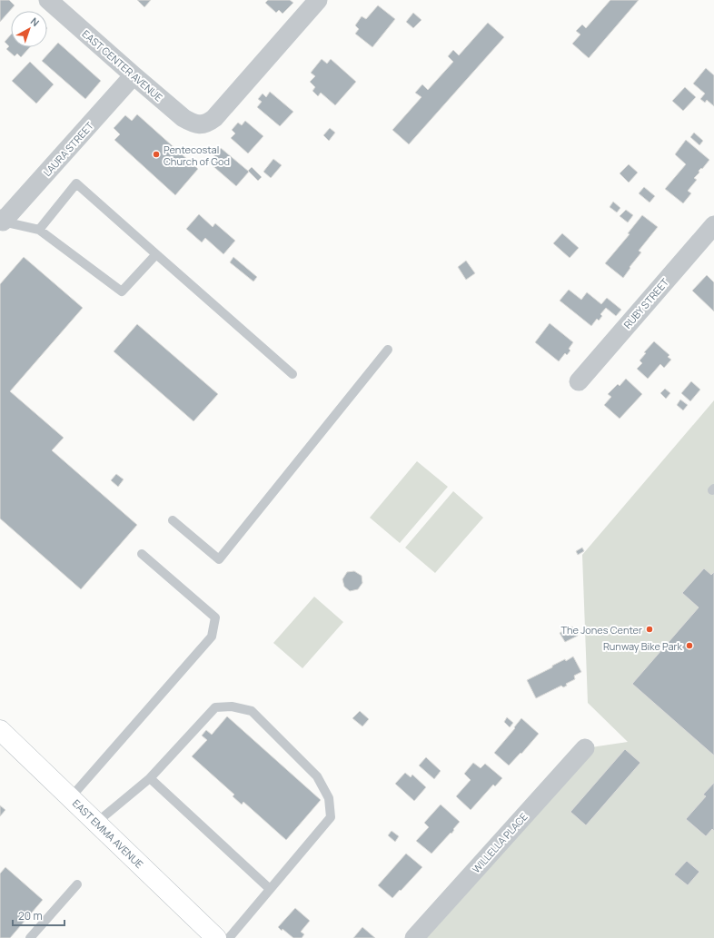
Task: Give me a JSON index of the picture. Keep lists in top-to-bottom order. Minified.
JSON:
{"streets":{"street":["EAST CENTER AVENUE","LAURA STREET","RUBY STREET","EAST EMMA AVENUE","WILLELLA PLACE"]},"crossings":[["EAST CENTER AVENUE","LAURA STREET"]],"places":["Pentecostal Church of God","The Jones Center","Runway Bike Park"],"scale_bar":"20 m","north":"top right"}
